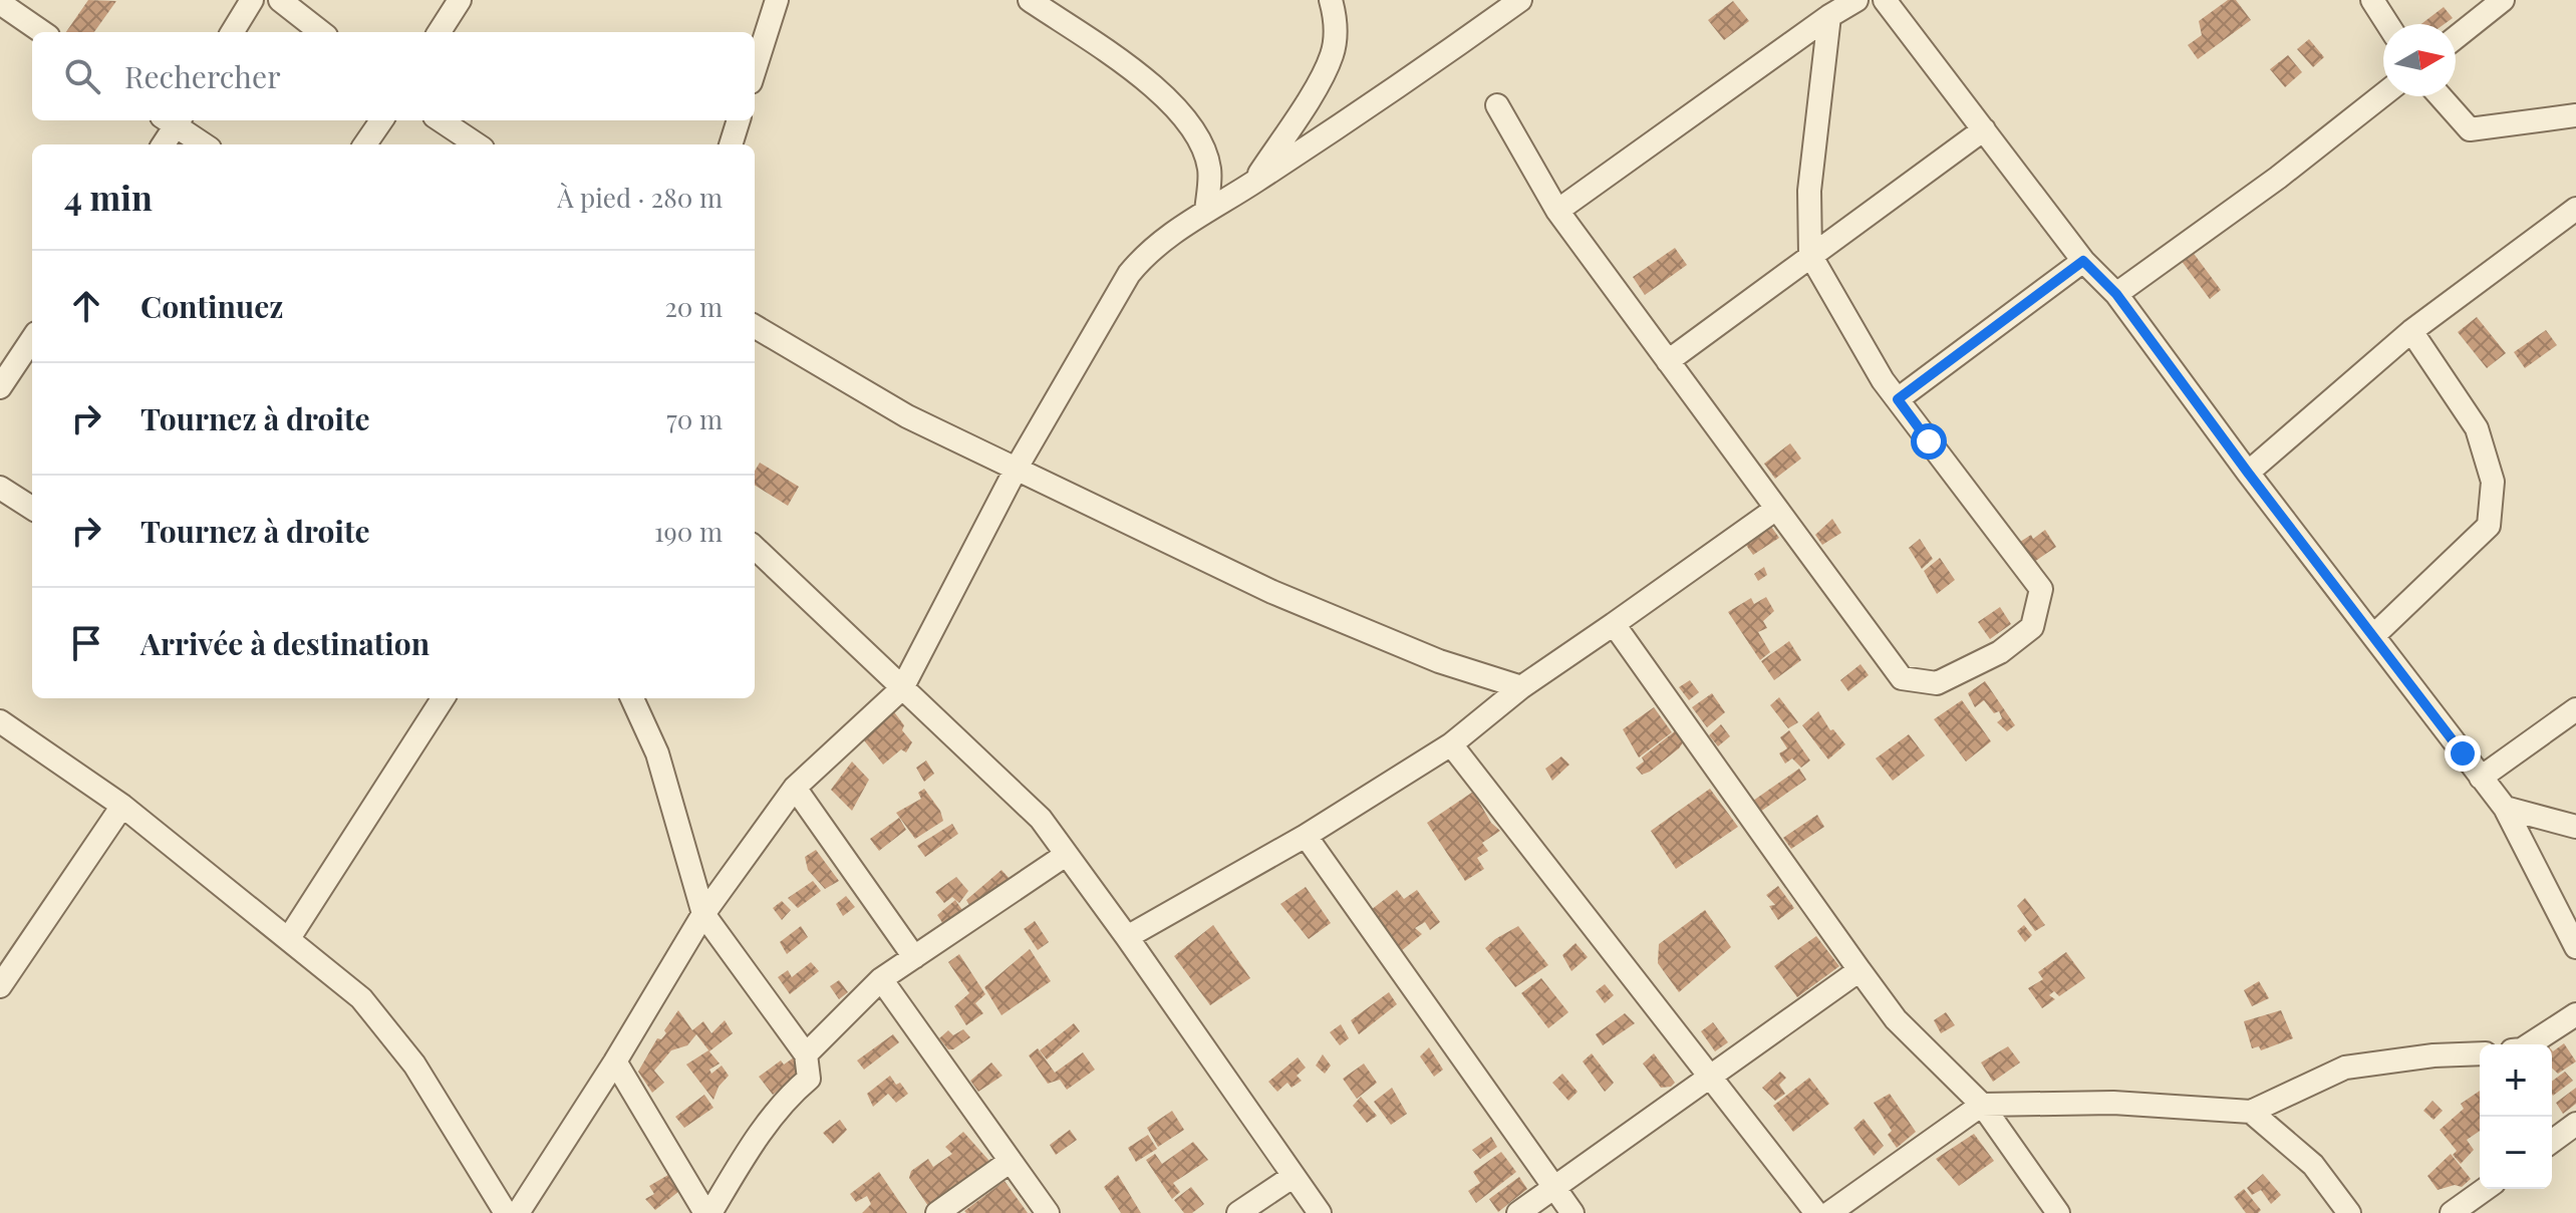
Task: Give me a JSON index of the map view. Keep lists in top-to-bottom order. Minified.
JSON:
{"north":"right","page":{"search":"Rechercher","heading":["4 min","À pied · 280 m"],"list":[["Continuez","20 m"],["Tournez à droite","70 m"],["Tournez à droite","190 m"],"Arrivée à destination"],"map_buttons":["+","−"]}}
